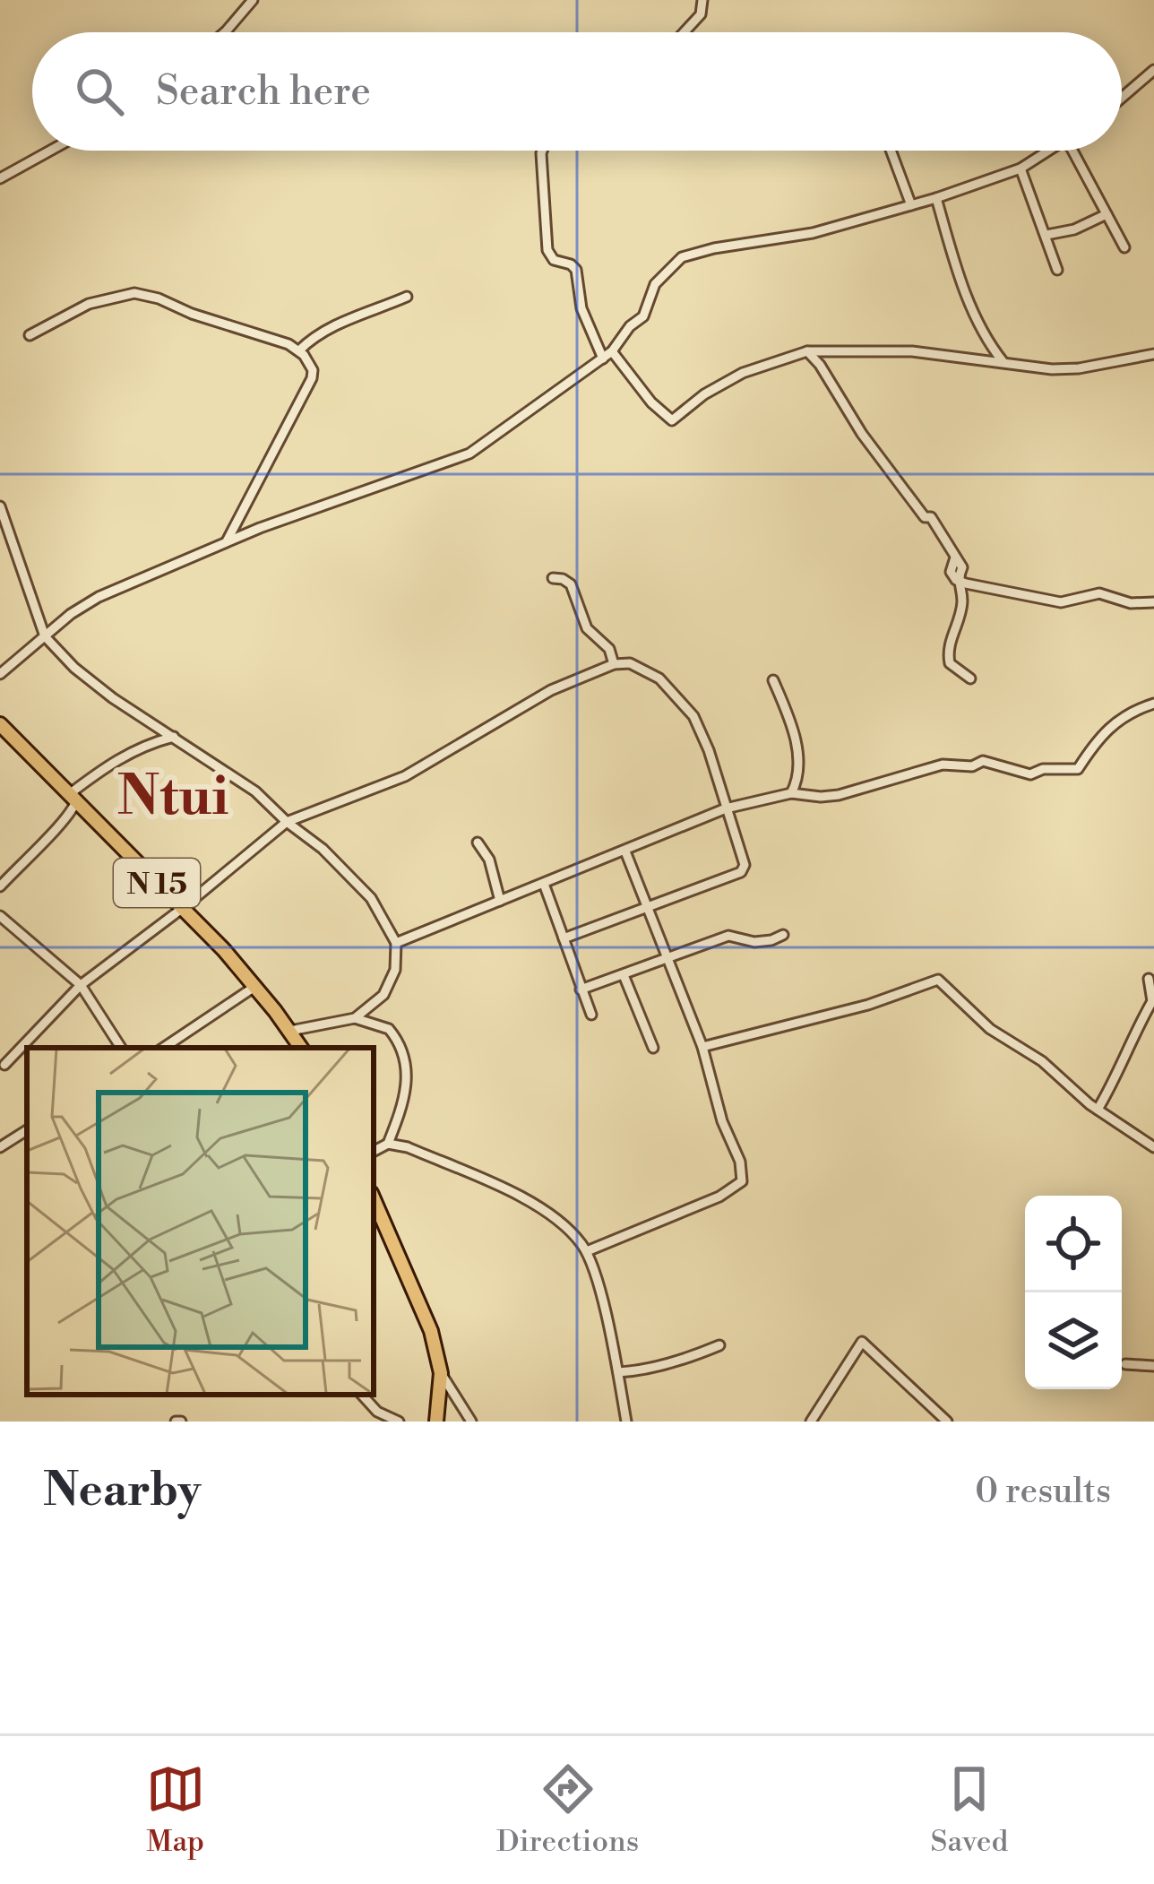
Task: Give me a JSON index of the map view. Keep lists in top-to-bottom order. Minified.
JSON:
{"streets":{"highway":["N 15"]},"districts":["Ntui"],"page":{"search":"Search here","heading":["Nearby","0 results"],"nav":["Map","Directions","Saved"]}}
